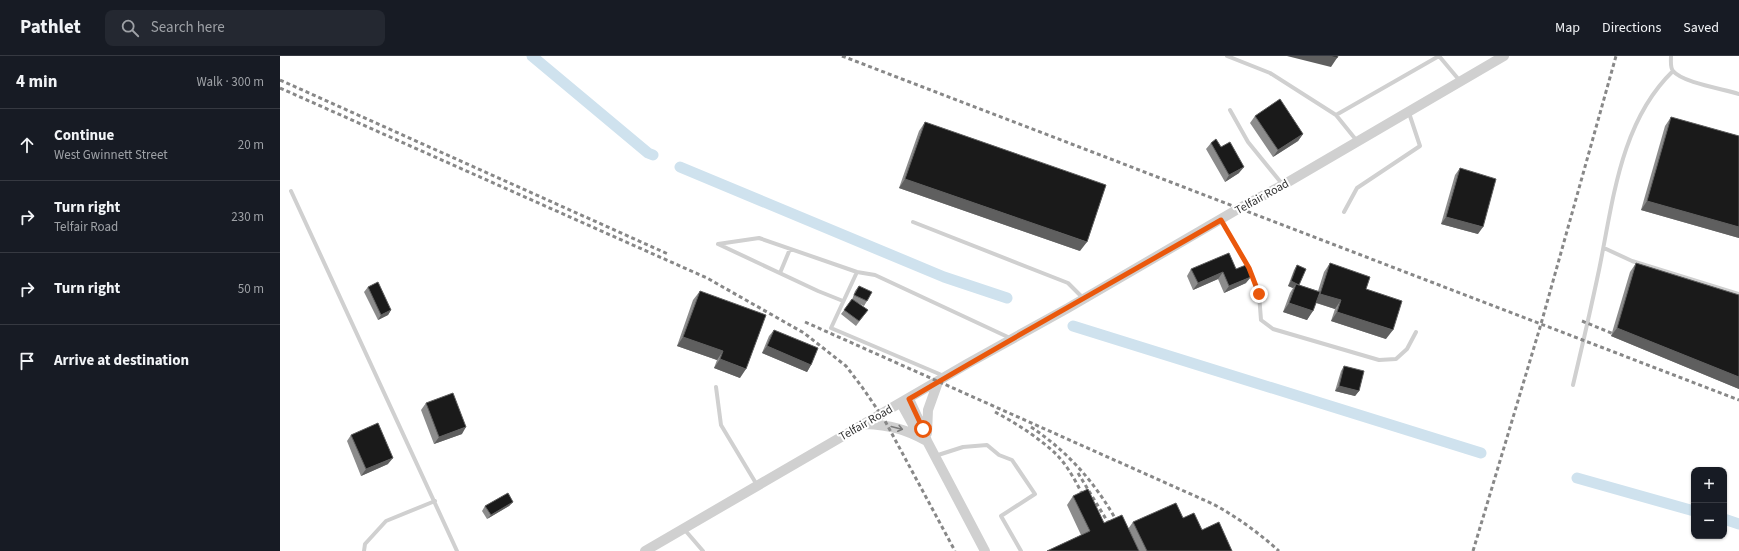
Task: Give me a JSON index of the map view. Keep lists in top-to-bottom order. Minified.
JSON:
{"streets":{"street":["Telfair Road"]},"page":{"header":"Pathlet","search":"Search here","nav":["Map","Directions","Saved"],"heading":["4 min","Walk · 300 m"],"list":[["Continue","West Gwinnett Street","20 m"],["Turn right","Telfair Road","230 m"],["Turn right","50 m"],"Arrive at destination"],"map_buttons":["+","−"]}}
